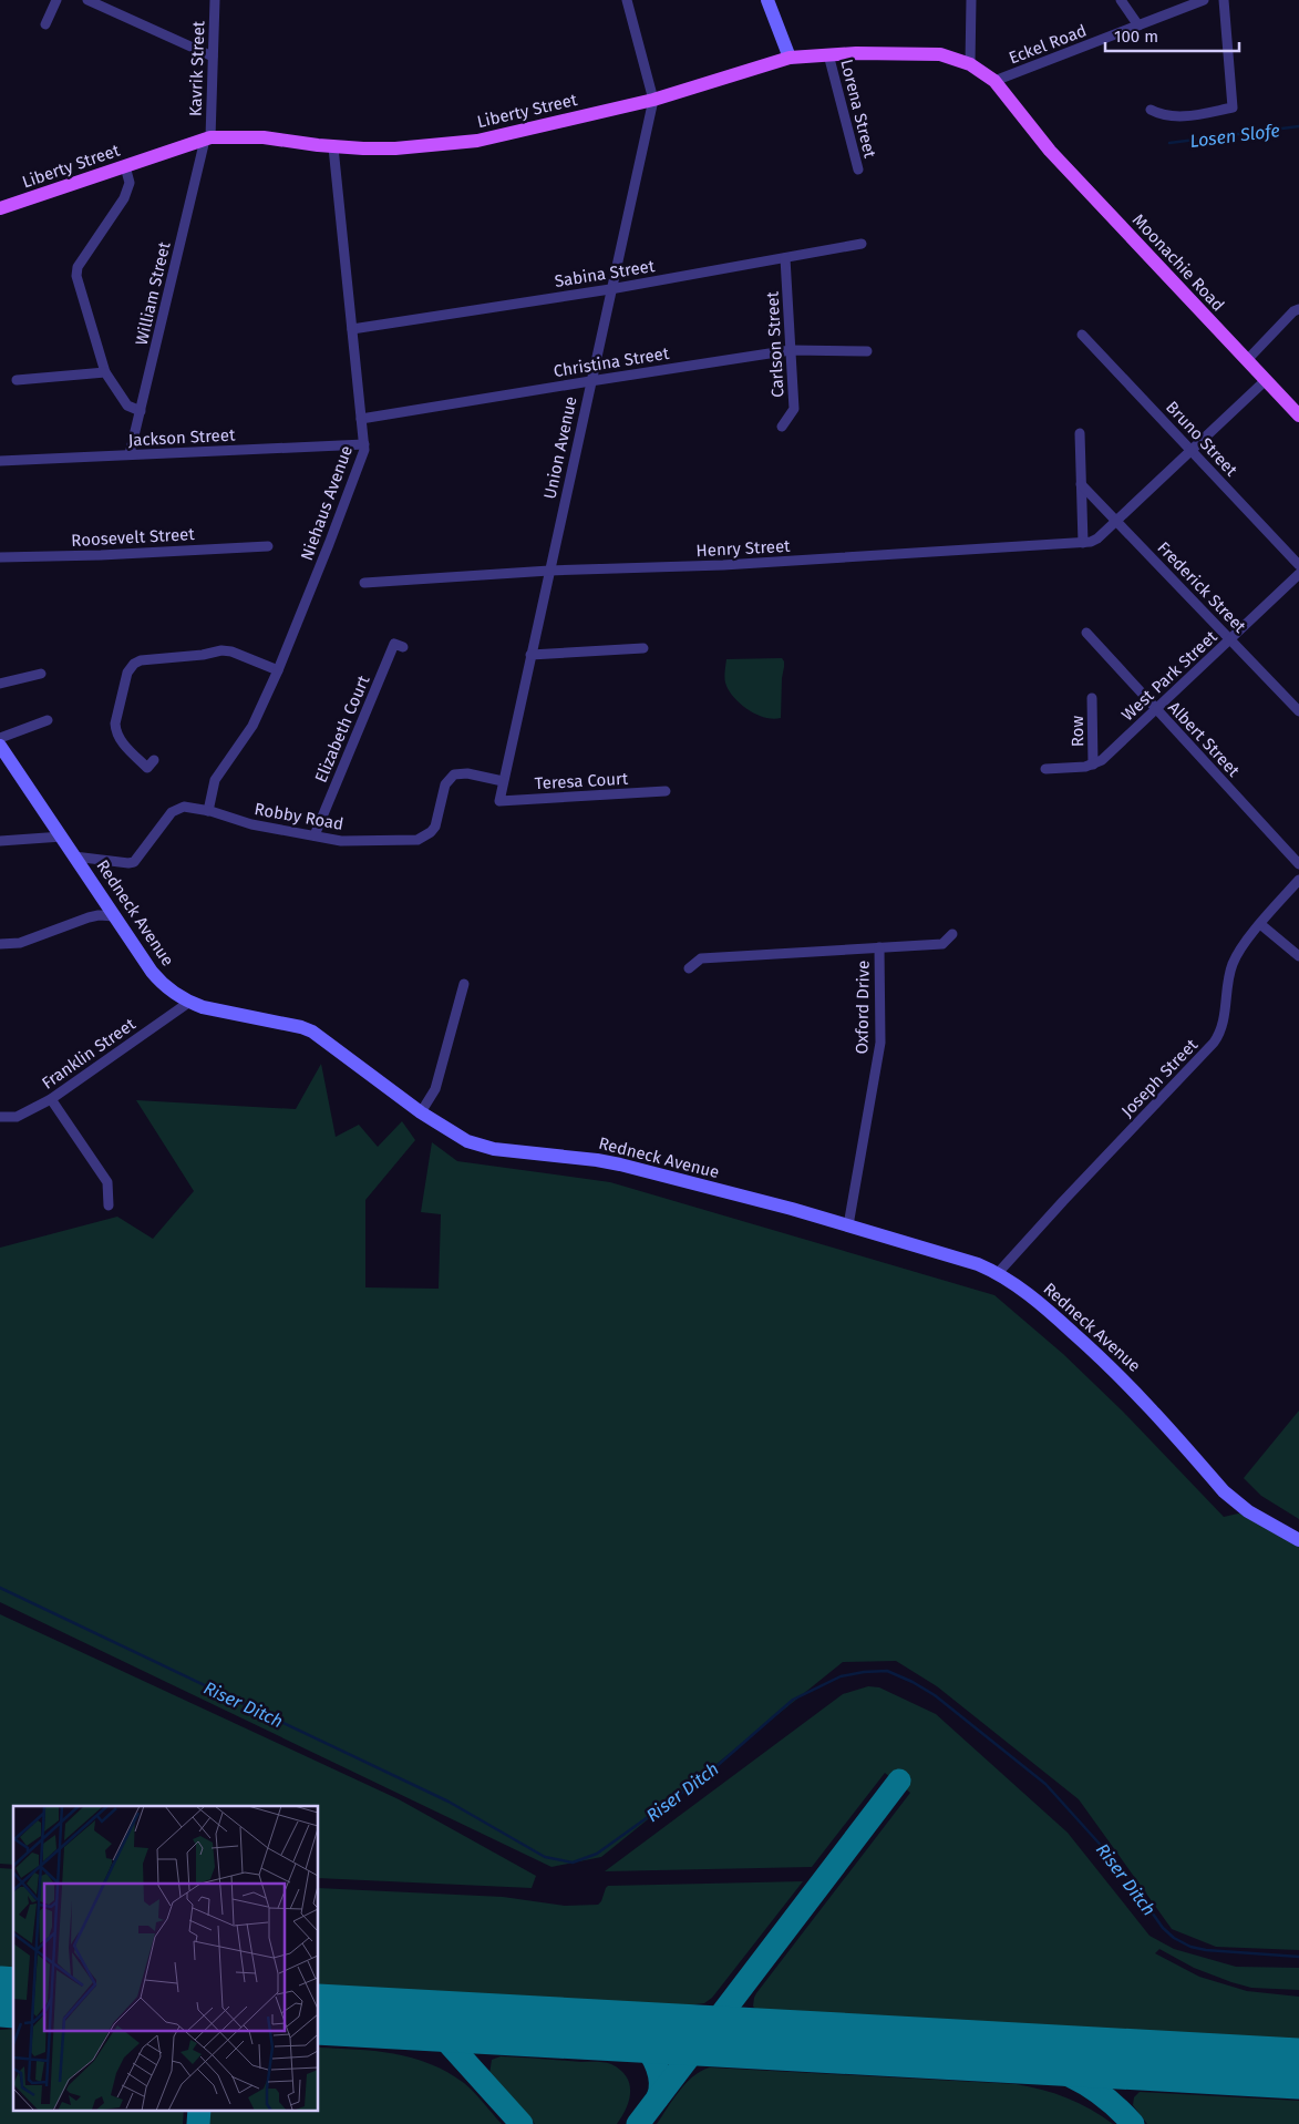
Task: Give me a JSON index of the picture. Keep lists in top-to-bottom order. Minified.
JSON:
{"streets":{"main road":["Liberty Street","Moonachie Road"],"street":["Eckel Road","Kavrik Street","Lorena Street","Sabina Street","William Street","Carlson Street","Christina Street","Jackson Street","Bruno Street","Union Avenue","Niehaus Avenue","Roosevelt Street","Henry Street","Frederick Street","West Park Street","Elizabeth Court","Row","Albert Street","Teresa Court","Robby Road","Redneck Avenue","Oxford Drive","Franklin Street","Joseph Street"]},"crossings":[["Eckel Road","Liberty Street"],["Kavrik Street","Liberty Street"],["Kavrik Street","William Street"],["Lorena Street","Liberty Street"],["Liberty Street","Moonachie Road"],["Liberty Street","William Street"],["Liberty Street","Union Avenue"],["Liberty Street","Niehaus Avenue"],["Moonachie Road","Henry Street"],["Sabina Street","Carlson Street"],["Sabina Street","Union Avenue"],["Sabina Street","Niehaus Avenue"],["William Street","Jackson Street"],["Carlson Street","Christina Street"],["Christina Street","Union Avenue"],["Christina Street","Niehaus Avenue"],["Jackson Street","Niehaus Avenue"],["Bruno Street","Henry Street"],["Union Avenue","Henry Street"],["Union Avenue","Teresa Court"],["Union Avenue","Robby Road"],["Niehaus Avenue","Robby Road"],["Henry Street","Frederick Street"],["Frederick Street","West Park Street"],["West Park Street","Row"],["West Park Street","Albert Street"],["Elizabeth Court","Robby Road"],["Robby Road","Redneck Avenue"],["Redneck Avenue","Oxford Drive"],["Redneck Avenue","Franklin Street"],["Redneck Avenue","Joseph Street"]],"water":["Losen Slofe","Riser Ditch"],"scale_bar":"100 m"}
